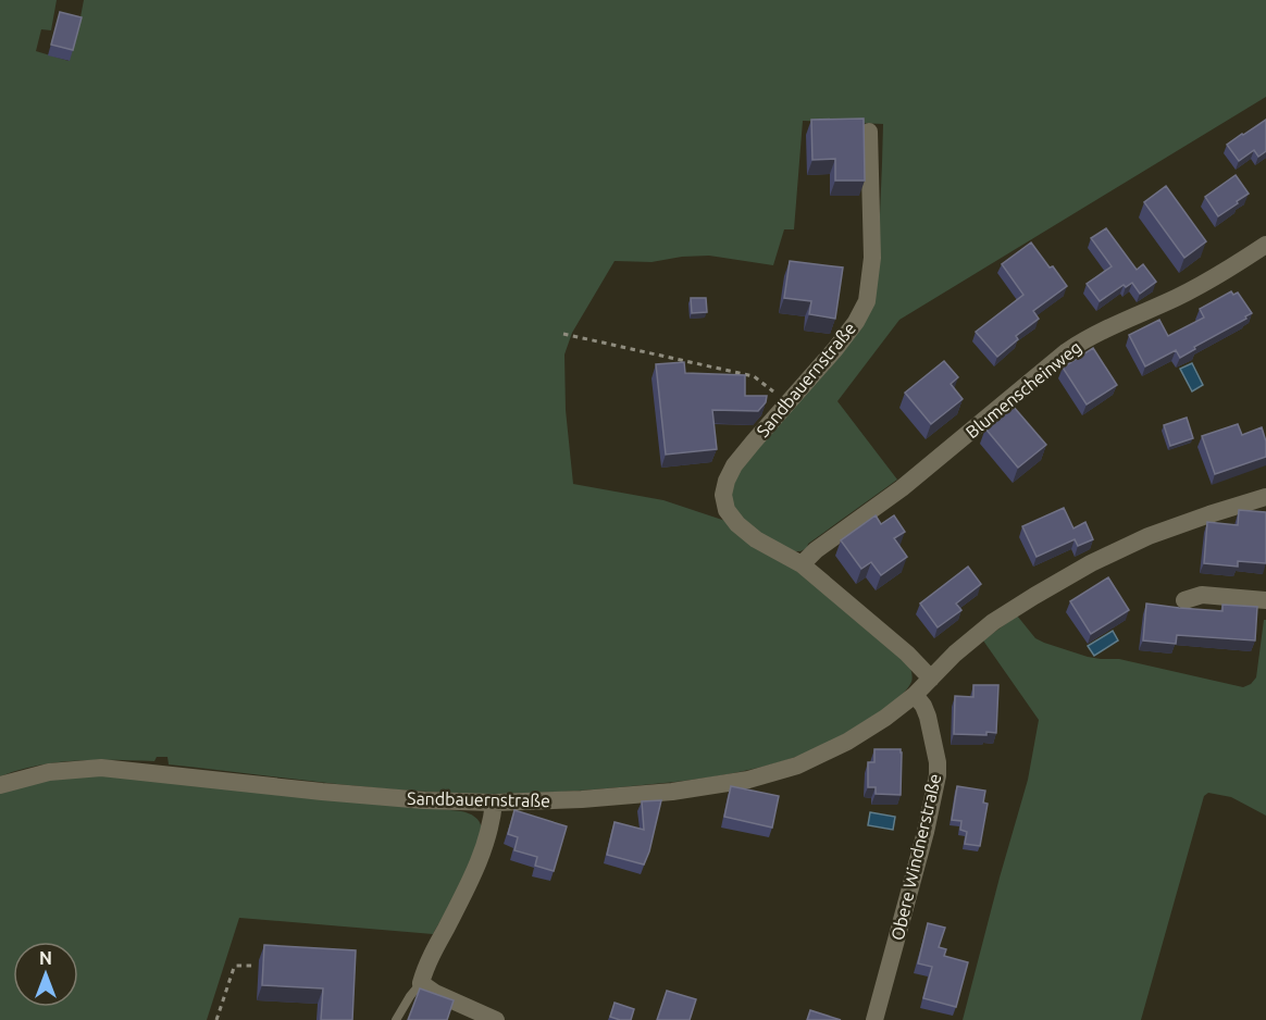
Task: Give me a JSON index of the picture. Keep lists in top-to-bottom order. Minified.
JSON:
{"streets":{"street":["Sandbauernstraße","Blumenscheinweg","Obere Windnerstraße"]},"crossings":[["Sandbauernstraße","Blumenscheinweg"],["Sandbauernstraße","Obere Windnerstraße"]],"north":"top"}
